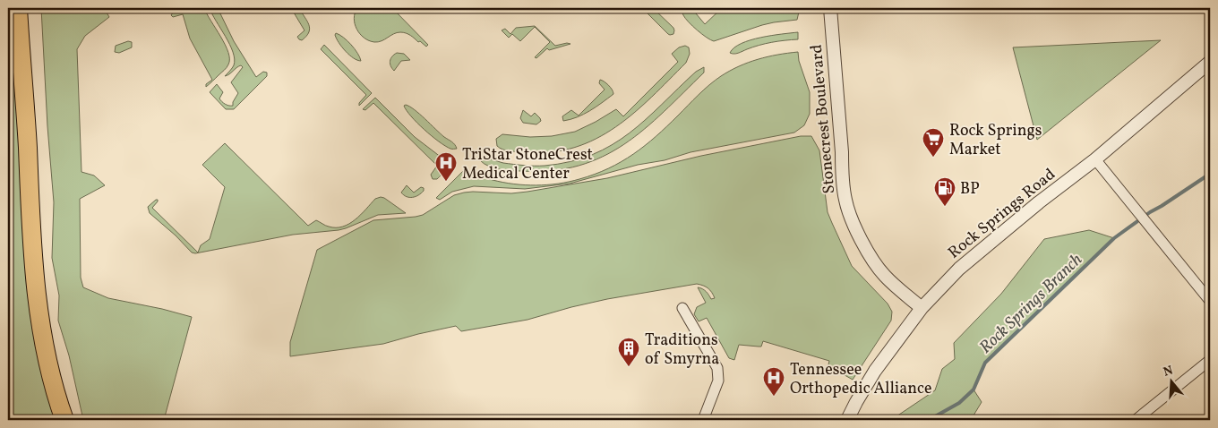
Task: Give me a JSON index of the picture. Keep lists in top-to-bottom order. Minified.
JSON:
{"streets":{"street":["Stonecrest Boulevard","Rock Springs Road"]},"crossings":[["Stonecrest Boulevard","Rock Springs Road"]],"water":["Rock Springs Branch"],"places":{"supermarket":["Rock Springs Market"],"hospital":["TriStar StoneCrest Medical Center","Tennessee Orthopedic Alliance"],"fuel station":["BP"],"building":["Traditions of Smyrna"]},"north":"top"}
